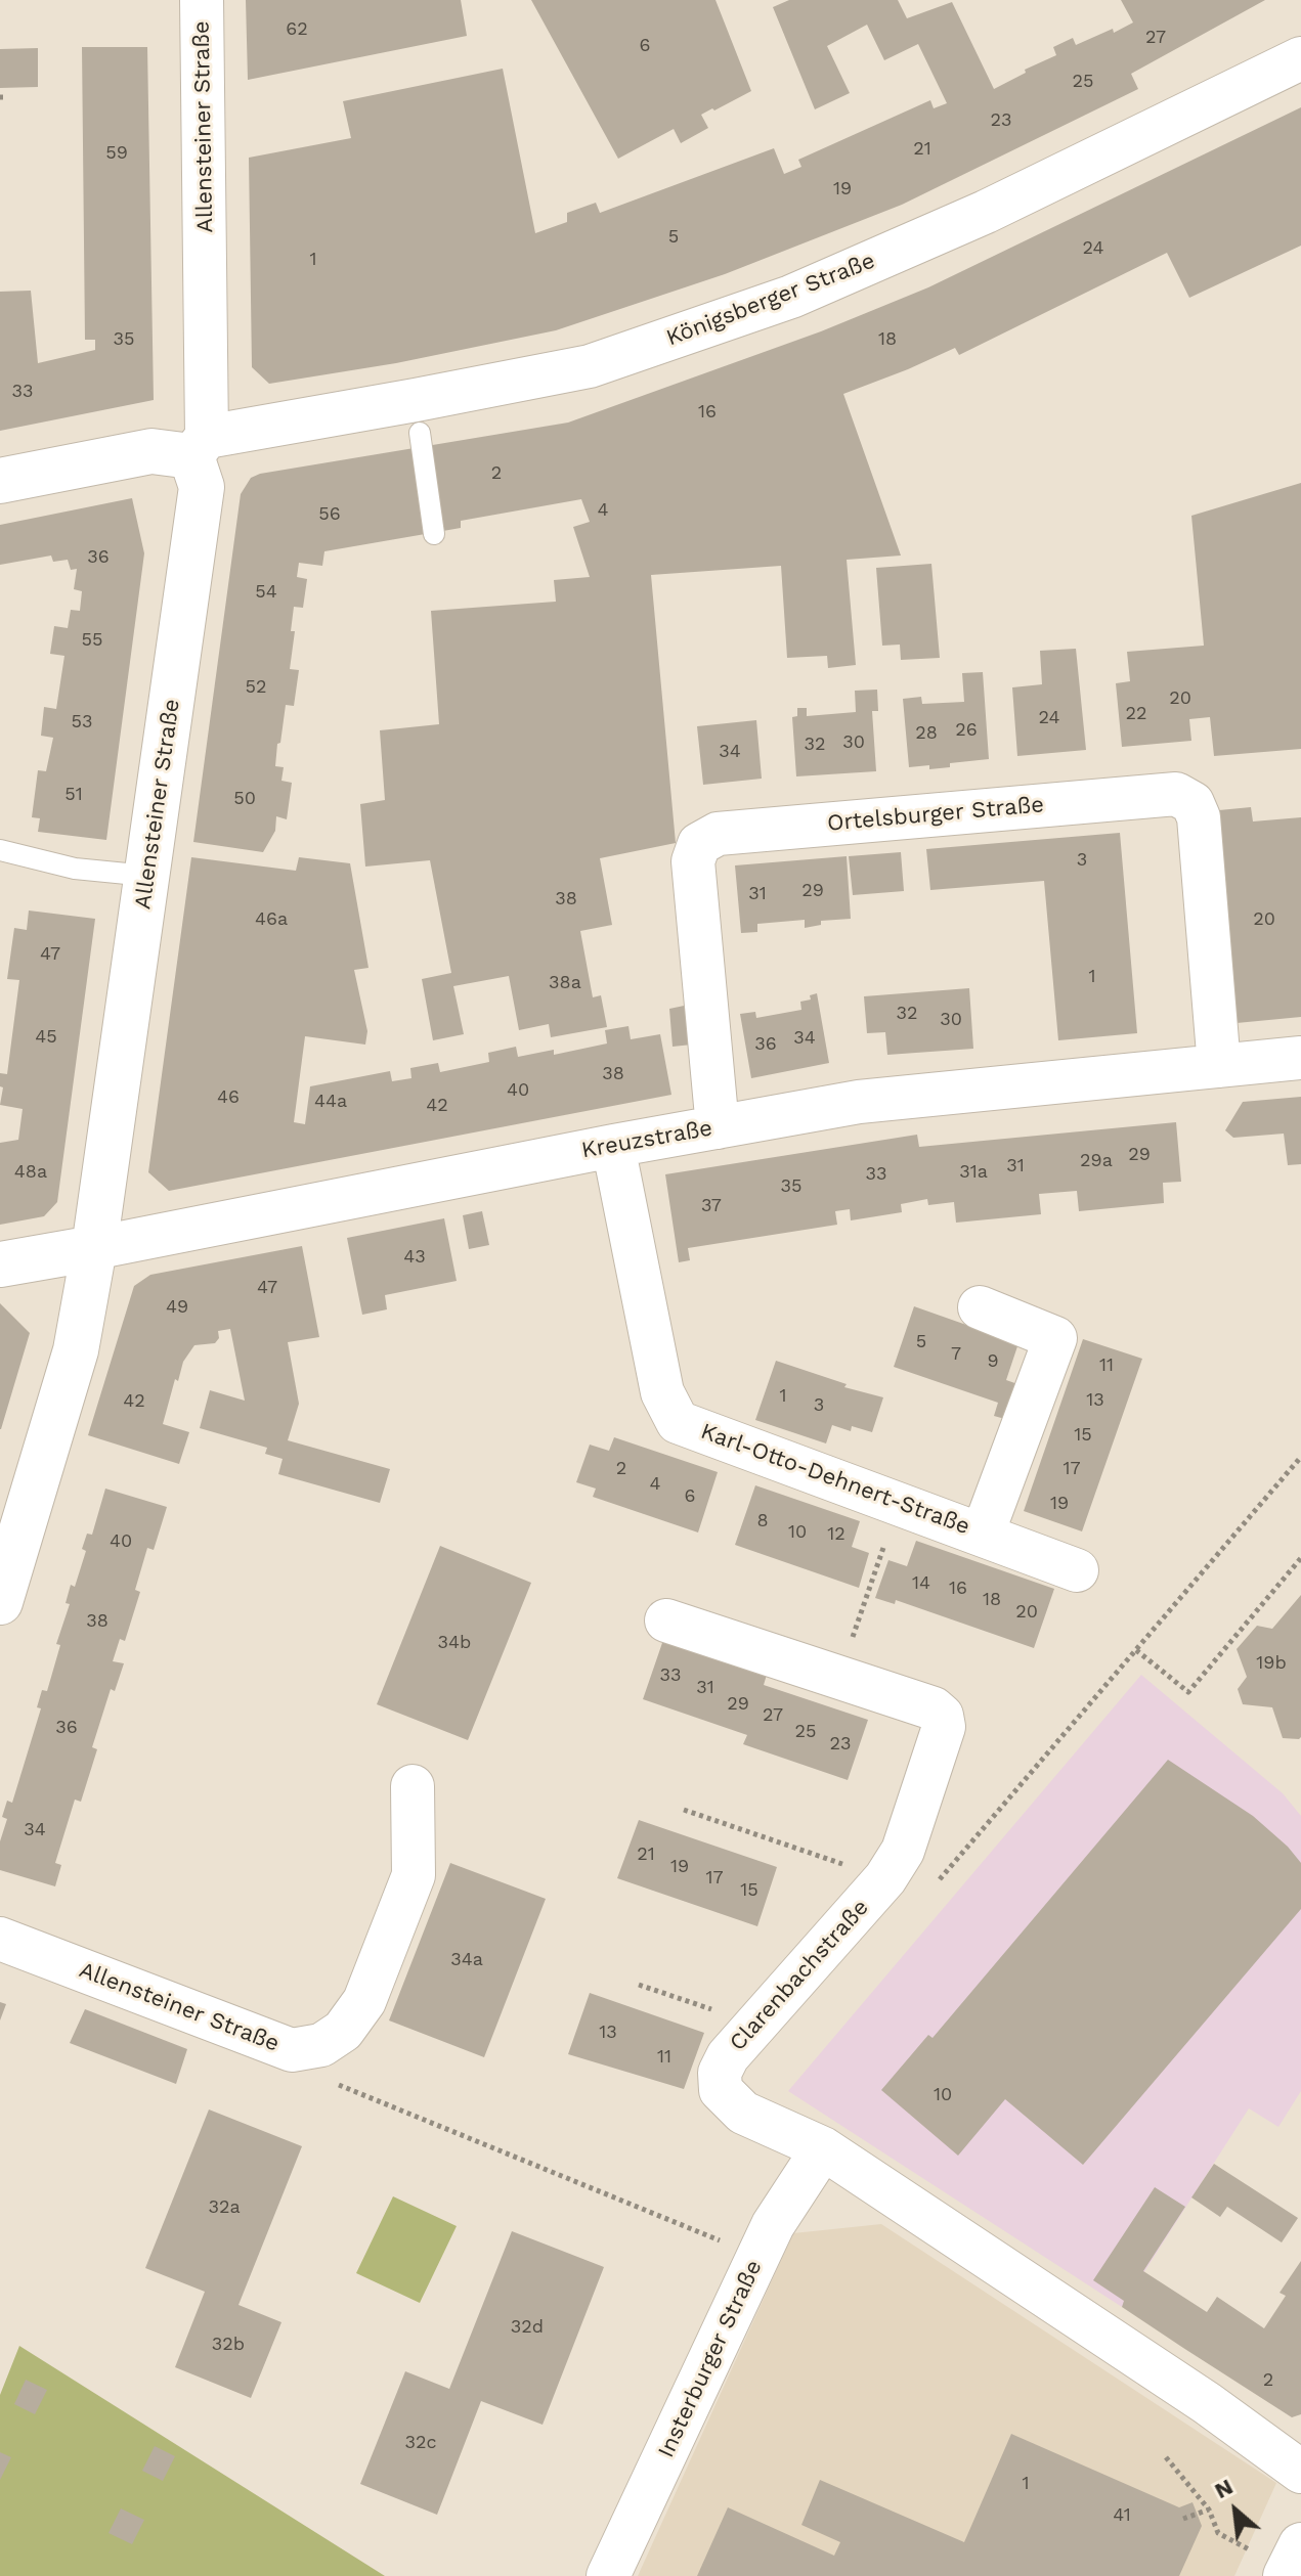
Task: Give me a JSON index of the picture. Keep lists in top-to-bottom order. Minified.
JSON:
{"streets":{"street":["Allensteiner Straße","Königsberger Straße","Ortelsburger Straße","Kreuzstraße","Karl-Otto-Dehnert-Straße","Clarenbachstraße","Insterburger Straße"]},"crossings":[["Allensteiner Straße","Königsberger Straße"],["Allensteiner Straße","Kreuzstraße"],["Ortelsburger Straße","Kreuzstraße"],["Kreuzstraße","Karl-Otto-Dehnert-Straße"],["Clarenbachstraße","Insterburger Straße"]],"house_numbers":["62","27","6","25","23","21","59","19","5","24","1","35","18","33","16","2","4","56","36","54","55","52","20","22","24","53","26","28","30","32","34","51","50","3","29","31","38","46a","20","47","1","38a","32","30","45","34","36","38","40","46","44a","42","29","29a","31","48a","31a","33","35","37","43","47","49","5","7","9","11","1","13","42","3","15","2","17","4","6","19","8","10","12","40","14","16","18","20","38","34b","19b","33","31","29","27","36","25","23","34","21","19","17","15","34a","13","11","10","32a","32d","32b","2","32c","1","41"],"north":"top left"}
